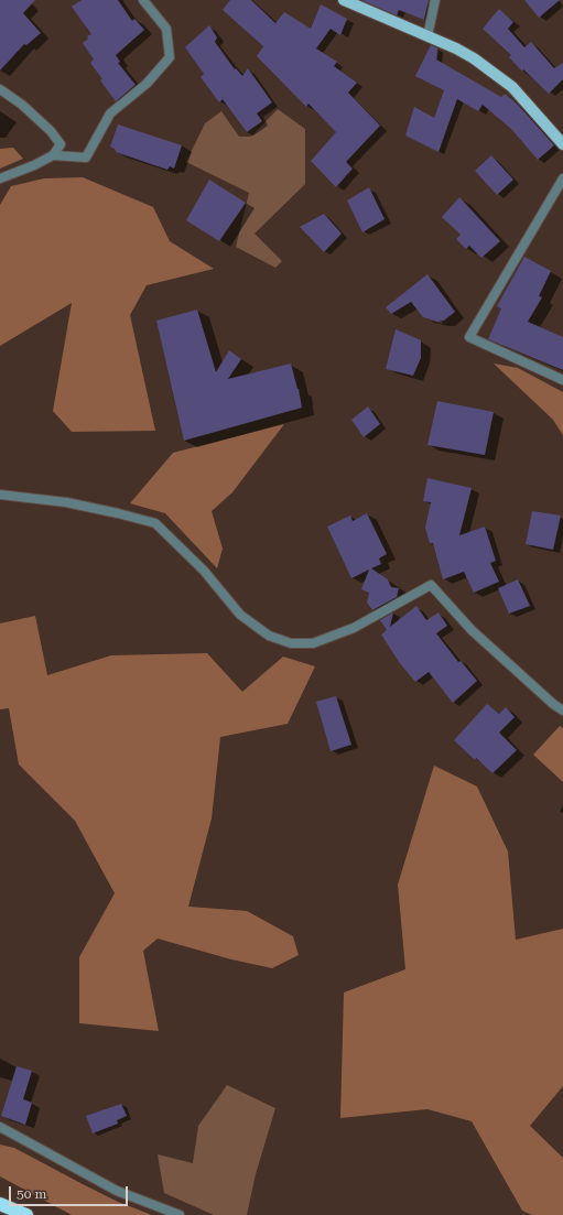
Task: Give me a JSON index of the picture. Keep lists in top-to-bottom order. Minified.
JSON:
{"scale_bar":"50 m"}
